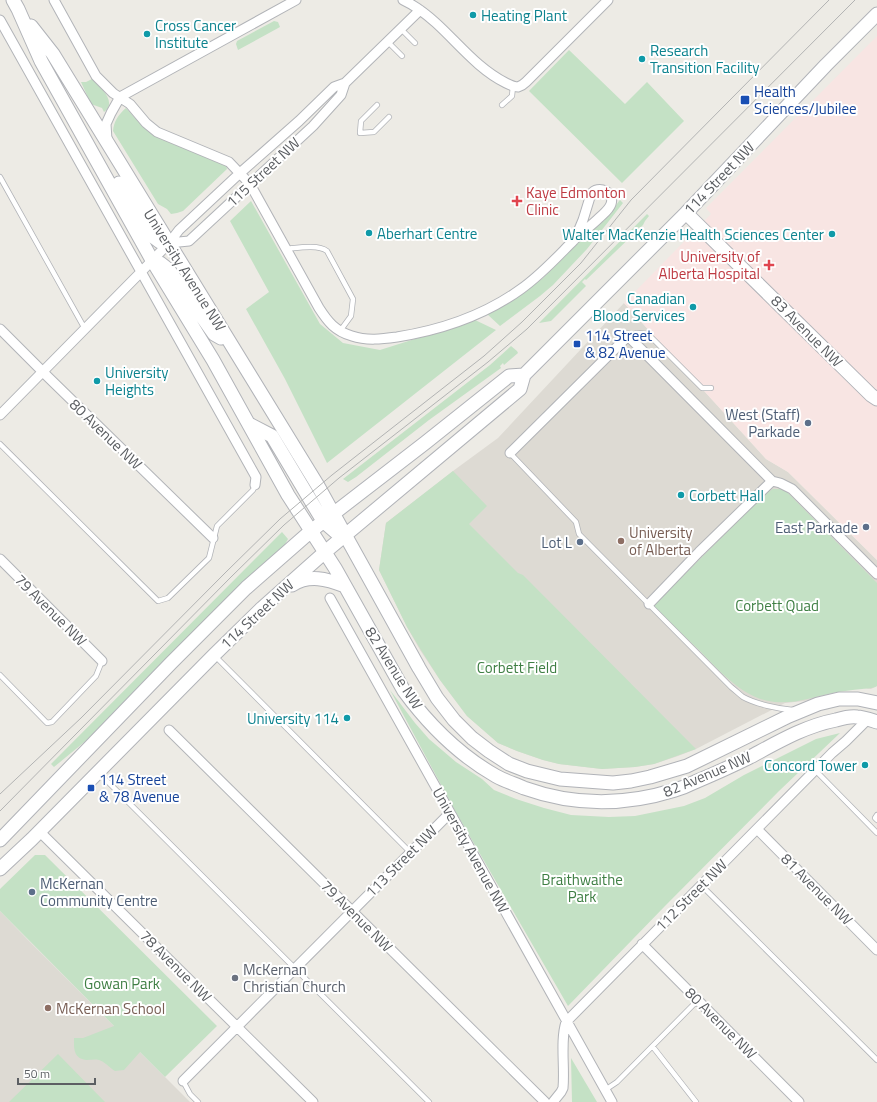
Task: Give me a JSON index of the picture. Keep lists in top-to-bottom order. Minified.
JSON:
{"streets":{"main road":["114 Street NW","University Avenue NW","83 Avenue NW","82 Avenue NW"],"street":["115 Street NW","80 Avenue NW","79 Avenue NW","113 Street NW","81 Avenue NW","112 Street NW","78 Avenue NW"]},"crossings":[["115 Street NW","University Avenue NW"],["115 Street NW","80 Avenue NW"],["114 Street NW","University Avenue NW"],["114 Street NW","83 Avenue NW"],["114 Street NW","82 Avenue NW"],["114 Street NW","78 Avenue NW"],["University Avenue NW","82 Avenue NW"],["University Avenue NW","113 Street NW"],["University Avenue NW","112 Street NW"],["80 Avenue NW","112 Street NW"],["79 Avenue NW","113 Street NW"],["82 Avenue NW","112 Street NW"],["113 Street NW","78 Avenue NW"],["81 Avenue NW","112 Street NW"]],"parks":["Corbett Quad","Corbett Field","Braithwaithe Park","Gowan Park"],"places":{"other":["Heating Plant","Cross Cancer Institute","Research Transition Facility","Aberhart Centre","Walter MacKenzie Health Sciences Center","Canadian Blood Services","University Heights","West (Staff) Parkade","Corbett Hall","East Parkade","University of Alberta","Lot L","University 114","Concord Tower","McKernan Community Centre","McKernan Christian Church","McKernan School"],"transit":["Health Sciences/Jubilee","114 Street & 82 Avenue","114 Street & 78 Avenue"],"health":["Kaye Edmonton Clinic","University of Alberta Hospital"]},"scale_bar":"50 m"}
